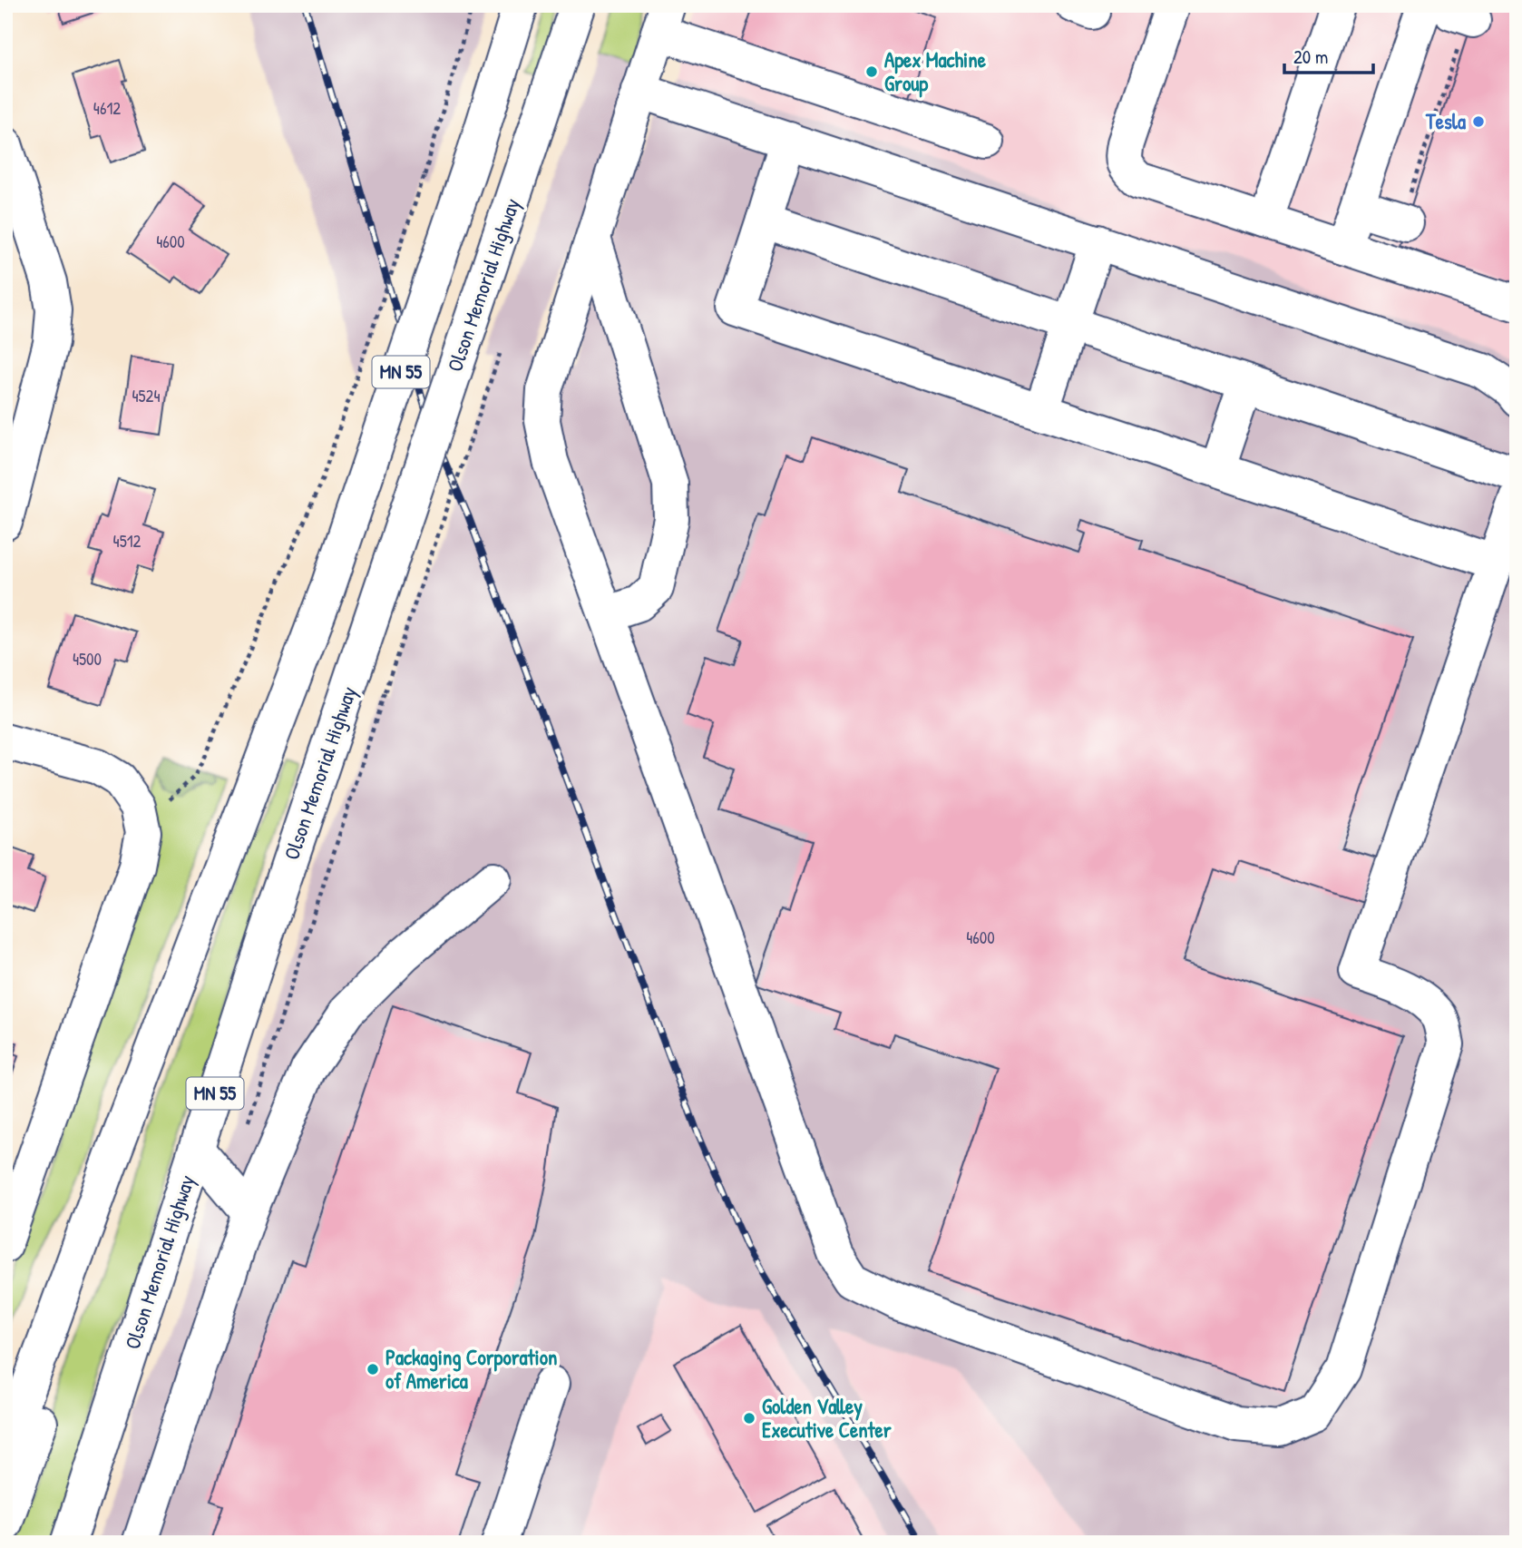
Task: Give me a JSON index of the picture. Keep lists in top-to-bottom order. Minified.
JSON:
{"streets":{"main road":["Olson Memorial Highway","MN 55"]},"places":["Apex Machine Group","Tesla","Packaging Corporation of America","Golden Valley Executive Center"],"house_numbers":["4612","4600","4524","4512","4500","4600"],"scale_bar":"20 m"}
